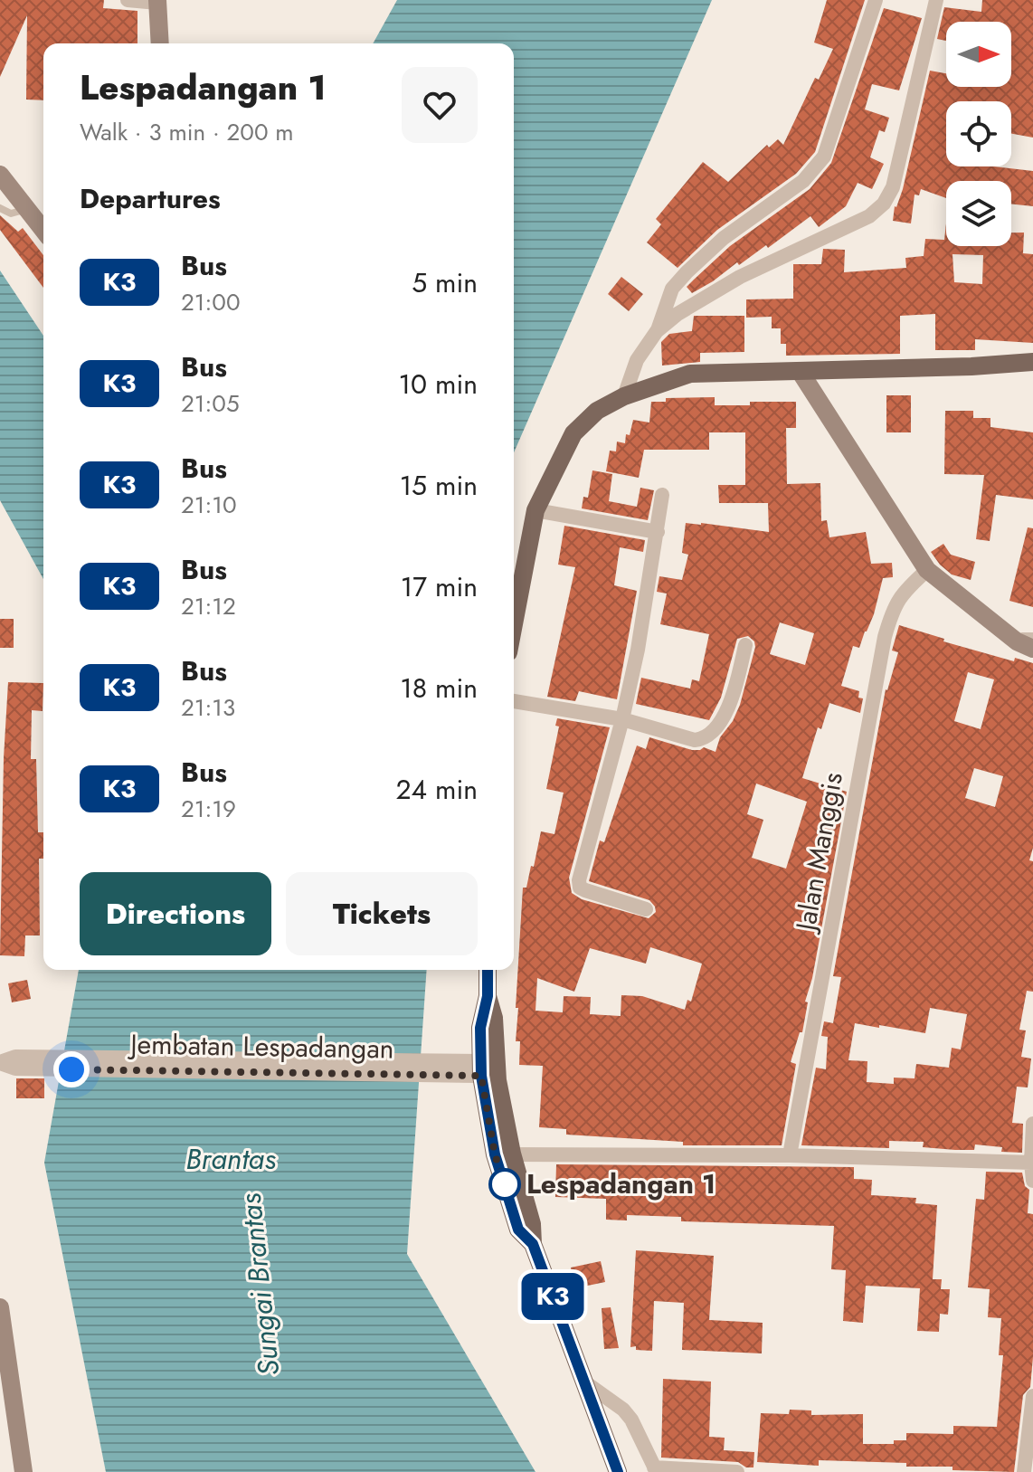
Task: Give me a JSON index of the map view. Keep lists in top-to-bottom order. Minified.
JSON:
{"streets":{"street":["Jalan Manggis","Jembatan Lespadangan"]},"water":["Brantas","Sungai Brantas"],"places":["Lespadangan 1"],"lines":["bus line K3"],"north":"right","page":{"on_map":"K3","heading":[["Lespadangan 1","Walk · 3 min · 200 m"],"Departures"],"list":[{"mark":"K3","name":"Bus","note":"21:00","value":"5 min"},{"mark":"K3","name":"Bus","note":"21:05","value":"10 min"},{"mark":"K3","name":"Bus","note":"21:10","value":"15 min"},{"mark":"K3","name":"Bus","note":"21:12","value":"17 min"},{"mark":"K3","name":"Bus","note":"21:13","value":"18 min"},{"mark":"K3","name":"Bus","note":"21:19","value":"24 min"}],"buttons":["Directions","Tickets"]}}
